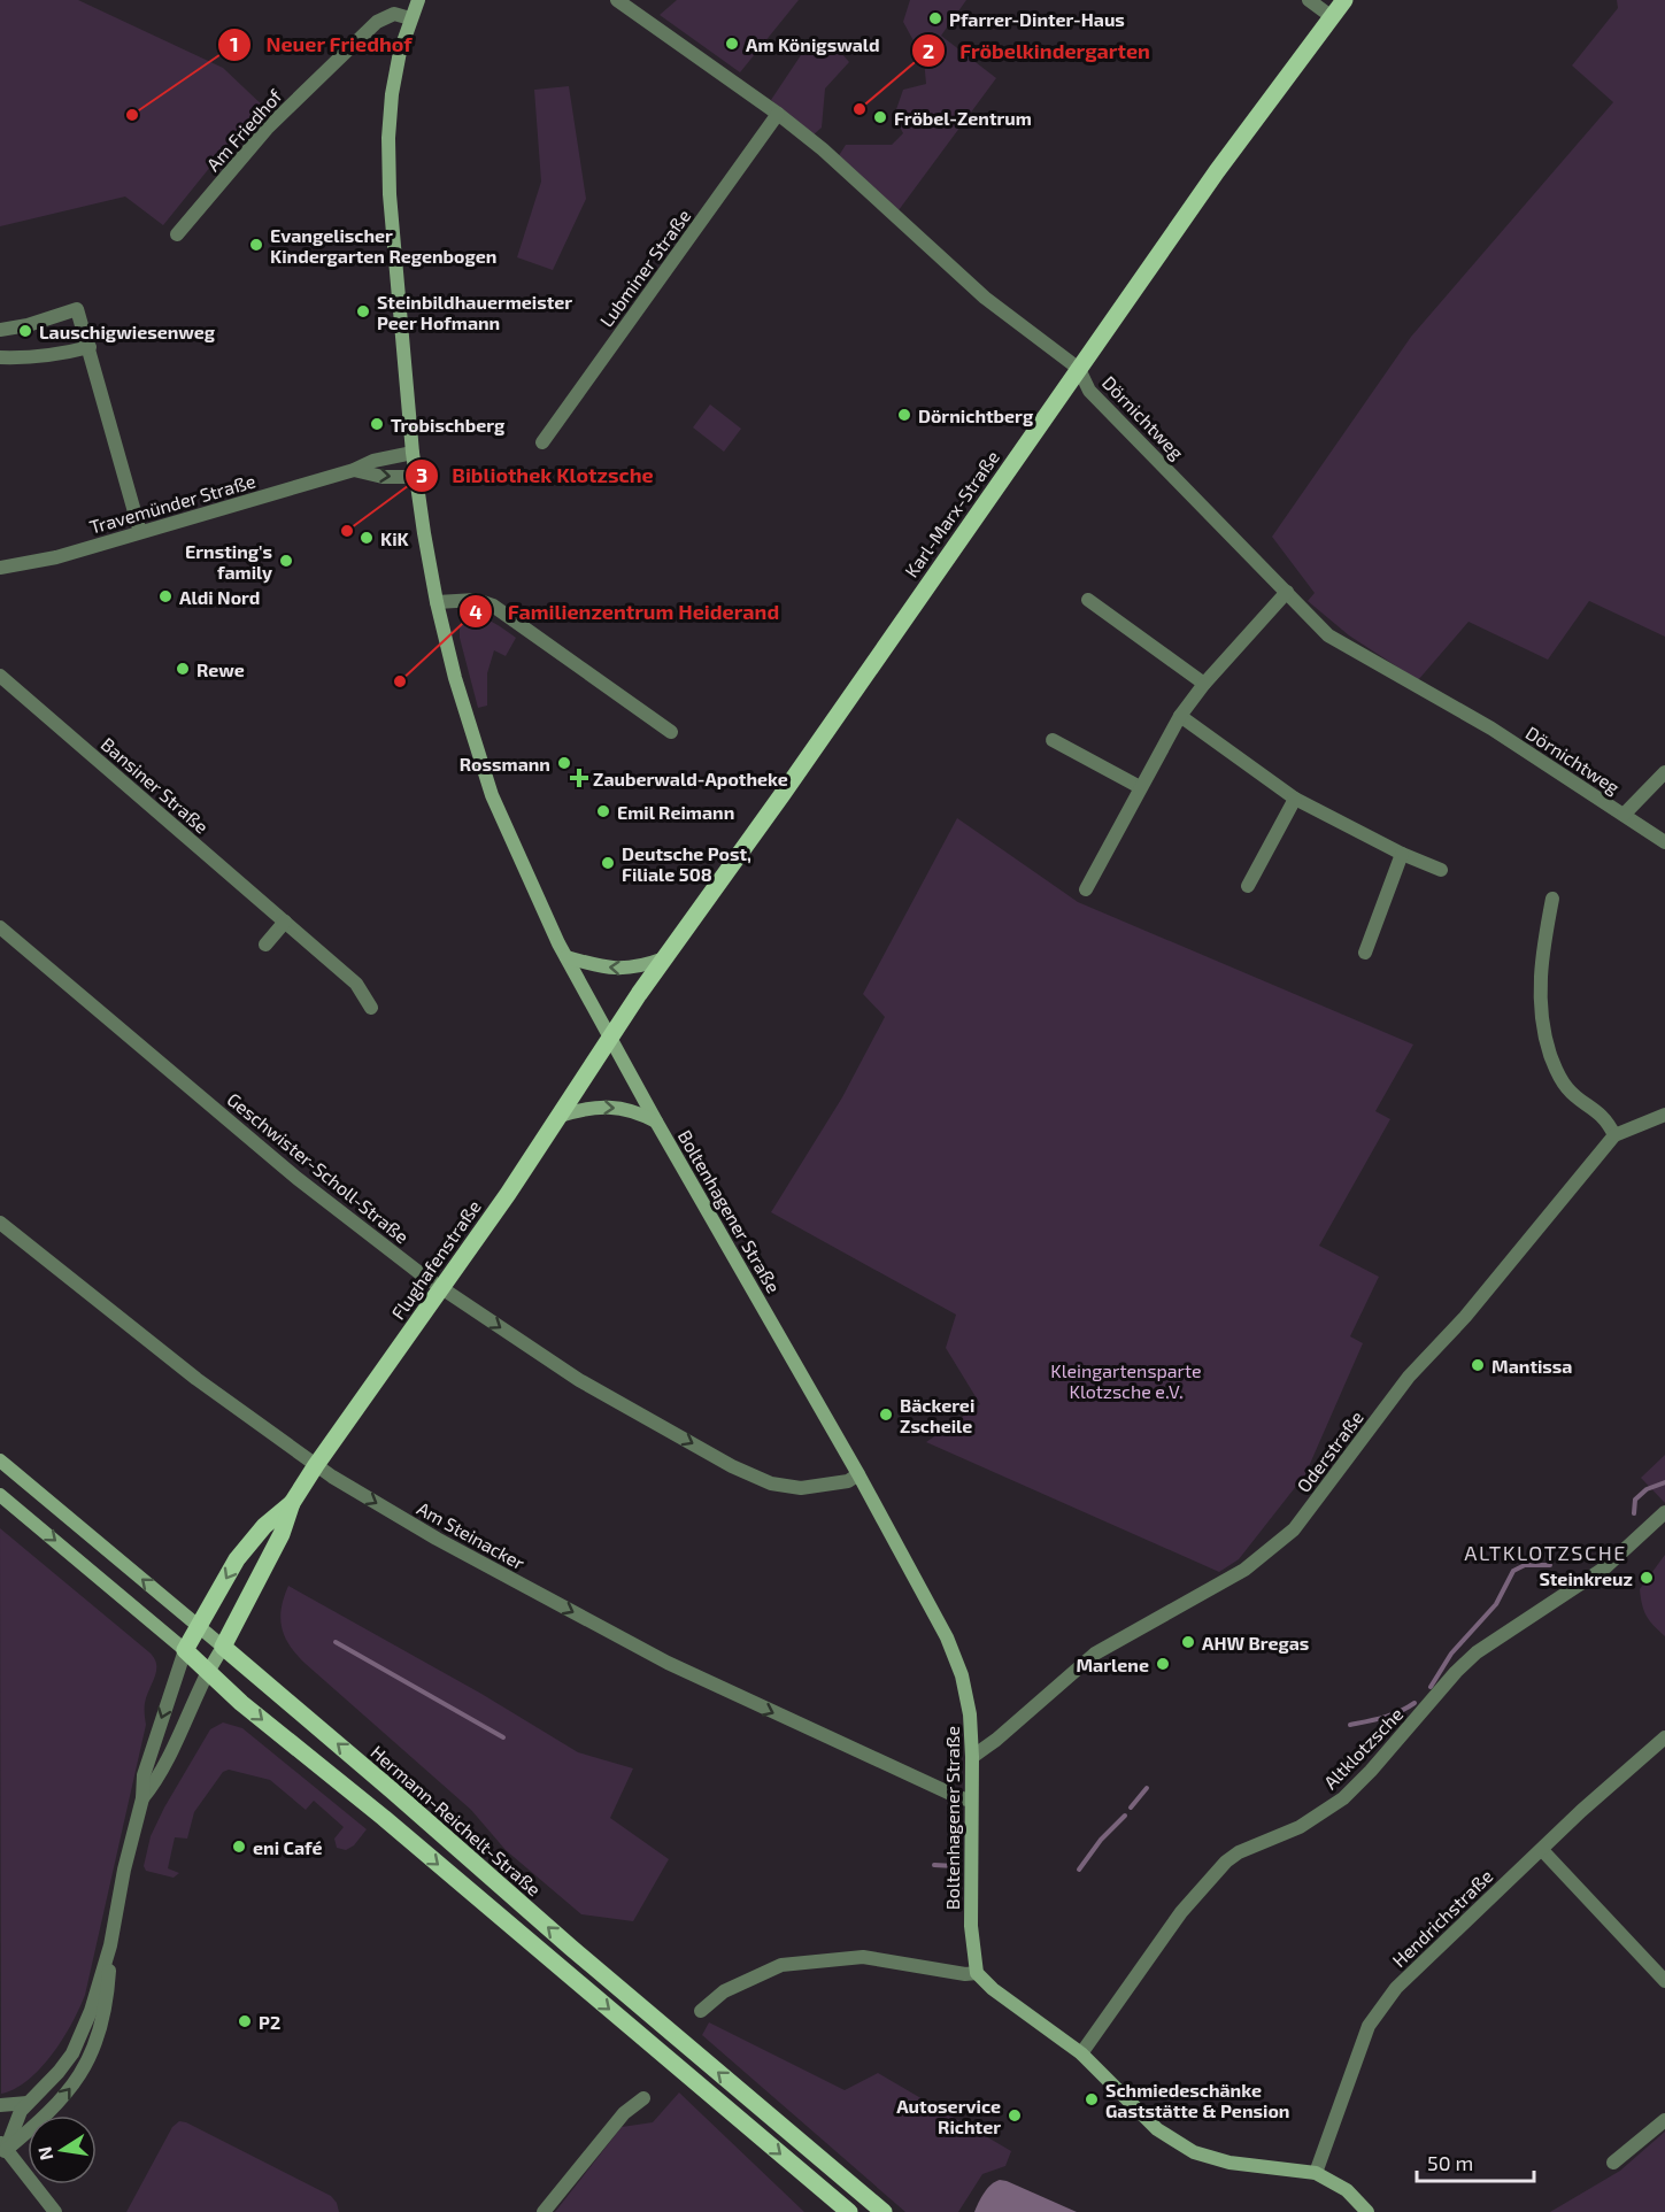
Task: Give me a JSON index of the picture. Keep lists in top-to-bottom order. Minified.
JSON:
{"streets":{"main road":["Karl-Marx-Straße","Flughafenstraße","Hermann-Reichelt-Straße"],"street":["Am Friedhof","Lubminer Straße","Dörnichtweg","Travemünder Straße","Bansiner Straße","Geschwister-Scholl-Straße","Boltenhagener Straße","Oderstraße","Am Steinacker","Altklotzsche","Hendrichstraße"]},"crossings":[["Am Friedhof","Boltenhagener Straße"],["Lubminer Straße","Dörnichtweg"],["Dörnichtweg","Karl-Marx-Straße"],["Travemünder Straße","Boltenhagener Straße"],["Karl-Marx-Straße","Boltenhagener Straße"],["Karl-Marx-Straße","Flughafenstraße"],["Geschwister-Scholl-Straße","Boltenhagener Straße"],["Geschwister-Scholl-Straße","Flughafenstraße"],["Boltenhagener Straße","Flughafenstraße"],["Boltenhagener Straße","Oderstraße"],["Boltenhagener Straße","Am Steinacker"],["Flughafenstraße","Am Steinacker"],["Flughafenstraße","Hermann-Reichelt-Straße"]],"one_way":["Geschwister-Scholl-Straße","Am Steinacker","Hermann-Reichelt-Straße"],"districts":["ALTKLOTZSCHE"],"parks":["Kleingartensparte Klotzsche e.V."],"places":{"other":["Pfarrer-Dinter-Haus","Am Königswald","Fröbelkindergarten","Neuer Friedhof","Fröbel-Zentrum","Evangelischer Kindergarten Regenbogen","Steinbildhauermeister Peer Hofmann","Lauschigwiesenweg","Dörnichtberg","Trobischberg","Bibliothek Klotzsche","KiK","Ernsting's family","Aldi Nord","Rewe","Familienzentrum Heiderand","Rossmann","Emil Reimann","Deutsche Post, Filiale 508","Mantissa","Bäckerei Zscheile","Steinkreuz","AHW Bregas","Marlene","eni Café","P2","Schmiedeschänke Gaststätte & Pension","Autoservice Richter"],"health":["Zauberwald-Apotheke"]},"scale_bar":"50 m","north":"left"}
